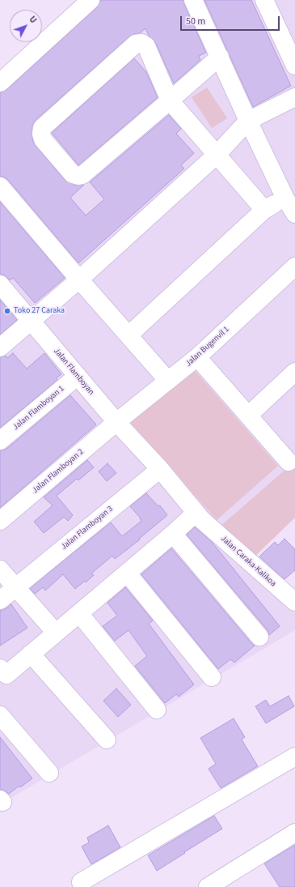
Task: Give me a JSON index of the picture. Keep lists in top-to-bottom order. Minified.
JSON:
{"streets":{"street":["Jalan Bugenvil 1","Jalan Flamboyan","Jalan Flamboyan 1","Jalan Flamboyan 2","Jalan Flamboyan 3","Jalan Caraka-Kalikoa"]},"crossings":[["Jalan Bugenvil 1","Jalan Flamboyan"],["Jalan Bugenvil 1","Jalan Flamboyan 2"],["Jalan Flamboyan","Jalan Flamboyan 1"],["Jalan Flamboyan","Jalan Flamboyan 2"],["Jalan Flamboyan","Jalan Flamboyan 3"],["Jalan Flamboyan","Jalan Caraka-Kalikoa"],["Jalan Flamboyan 3","Jalan Caraka-Kalikoa"]],"places":["Toko 27 Caraka"],"scale_bar":"50 m","north":"top right"}
